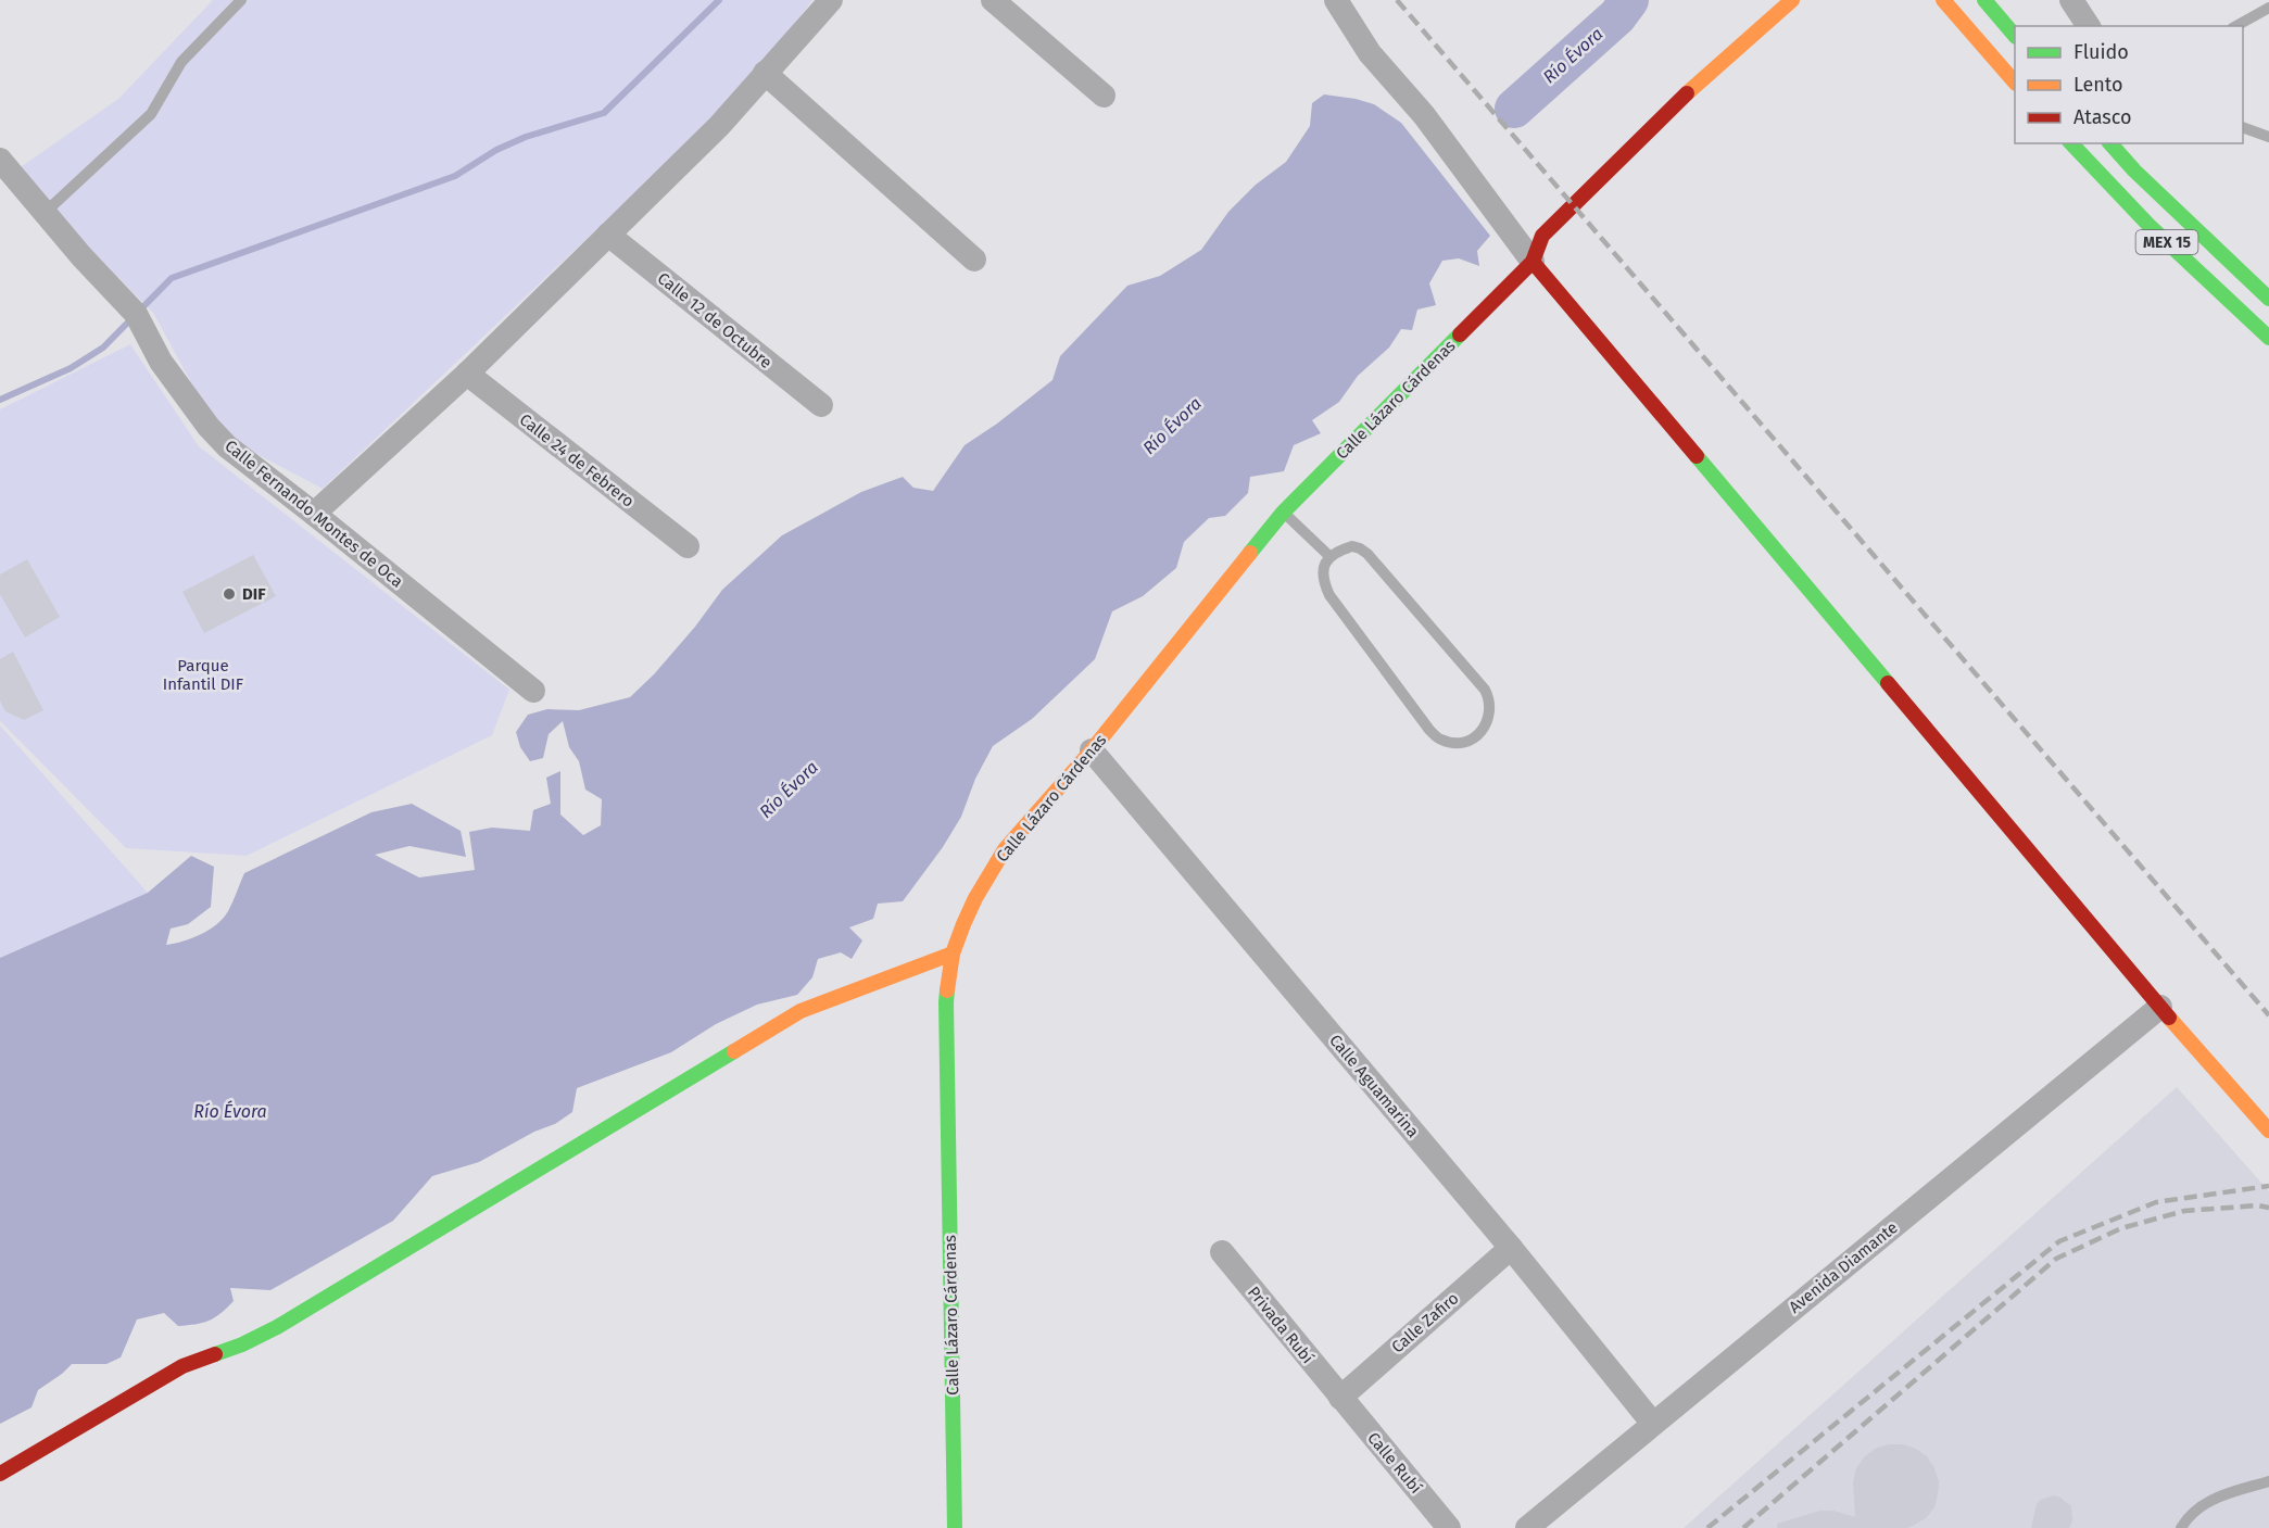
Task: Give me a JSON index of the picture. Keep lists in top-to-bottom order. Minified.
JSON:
{"streets":{"street":["MEX 15","Calle 12 de Octubre","Calle Lázaro Cárdenas","Calle 24 de Febrero","Calle Fernando Montes de Oca","Calle Aguamarina","Avenida Diamante","Calle Zafiro","Privada Rubí","Calle Rubí"]},"crossings":[["Calle Lázaro Cárdenas","Calle Aguamarina"],["Calle Aguamarina","Avenida Diamante"],["Calle Aguamarina","Calle Zafiro"],["Calle Zafiro","Privada Rubí"],["Calle Zafiro","Calle Rubí"],["Privada Rubí","Calle Rubí"]],"water":["Río Évora"],"parks":["Parque Infantil DIF"],"places":["DIF"],"legend":["Fluido","Lento","Atasco"]}
